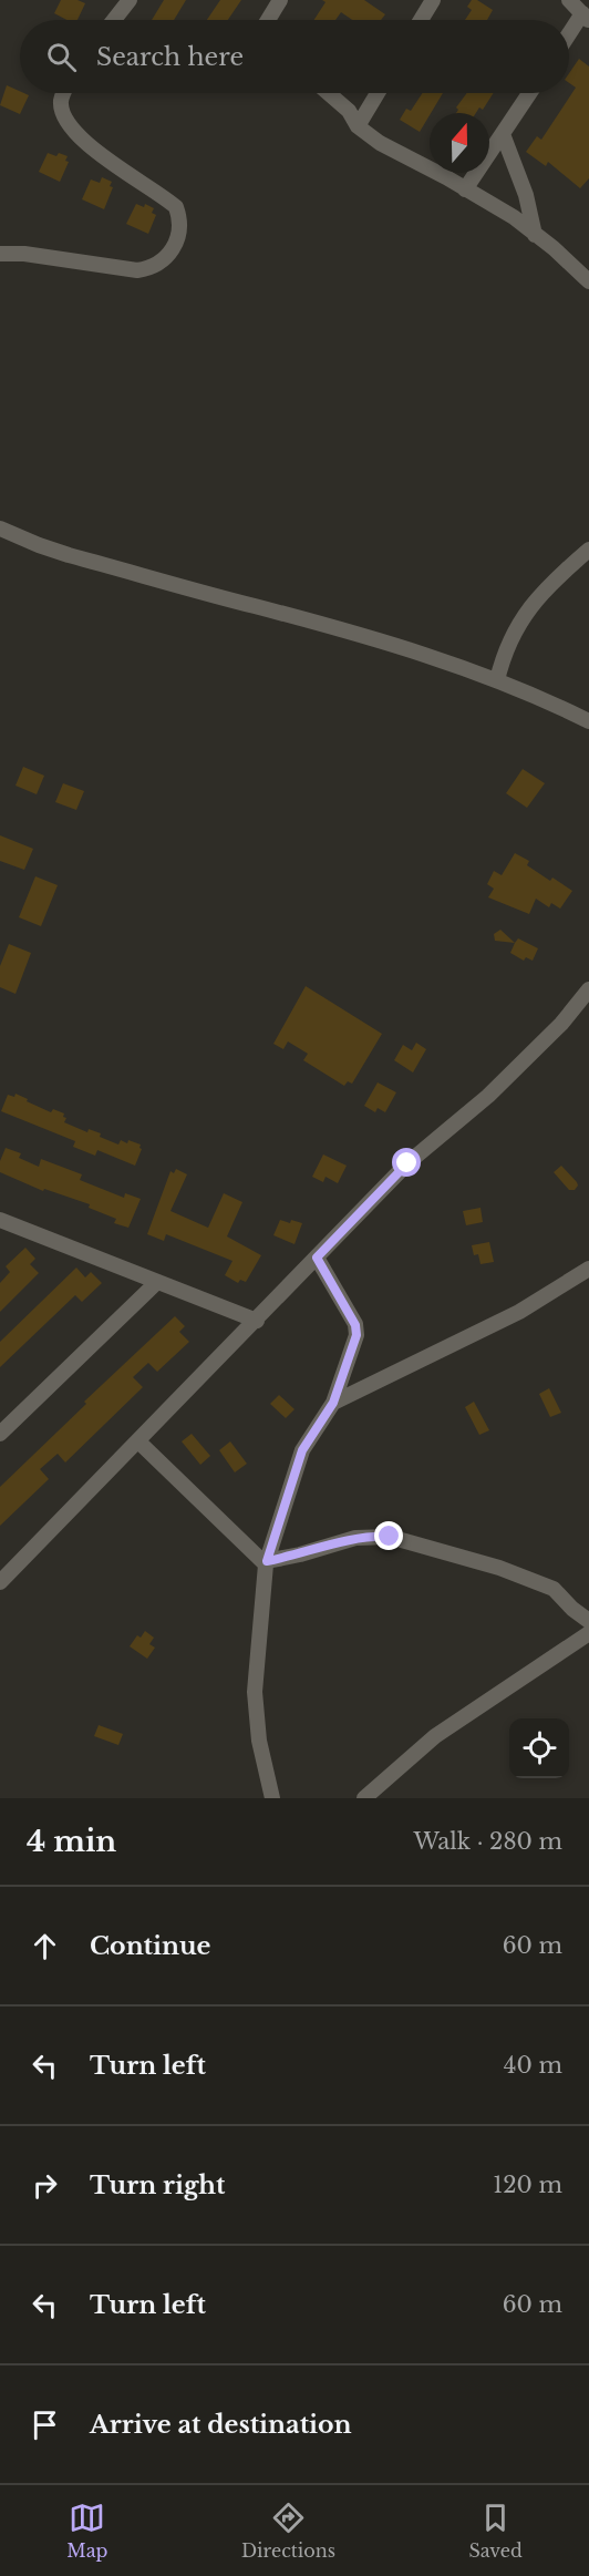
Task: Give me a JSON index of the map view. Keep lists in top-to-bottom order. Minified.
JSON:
{"north":"top","page":{"search":"Search here","heading":["4 min","Walk · 280 m"],"list":[["Continue","60 m"],["Turn left","40 m"],["Turn right","120 m"],["Turn left","60 m"],"Arrive at destination"],"nav":["Map","Directions","Saved"]}}
